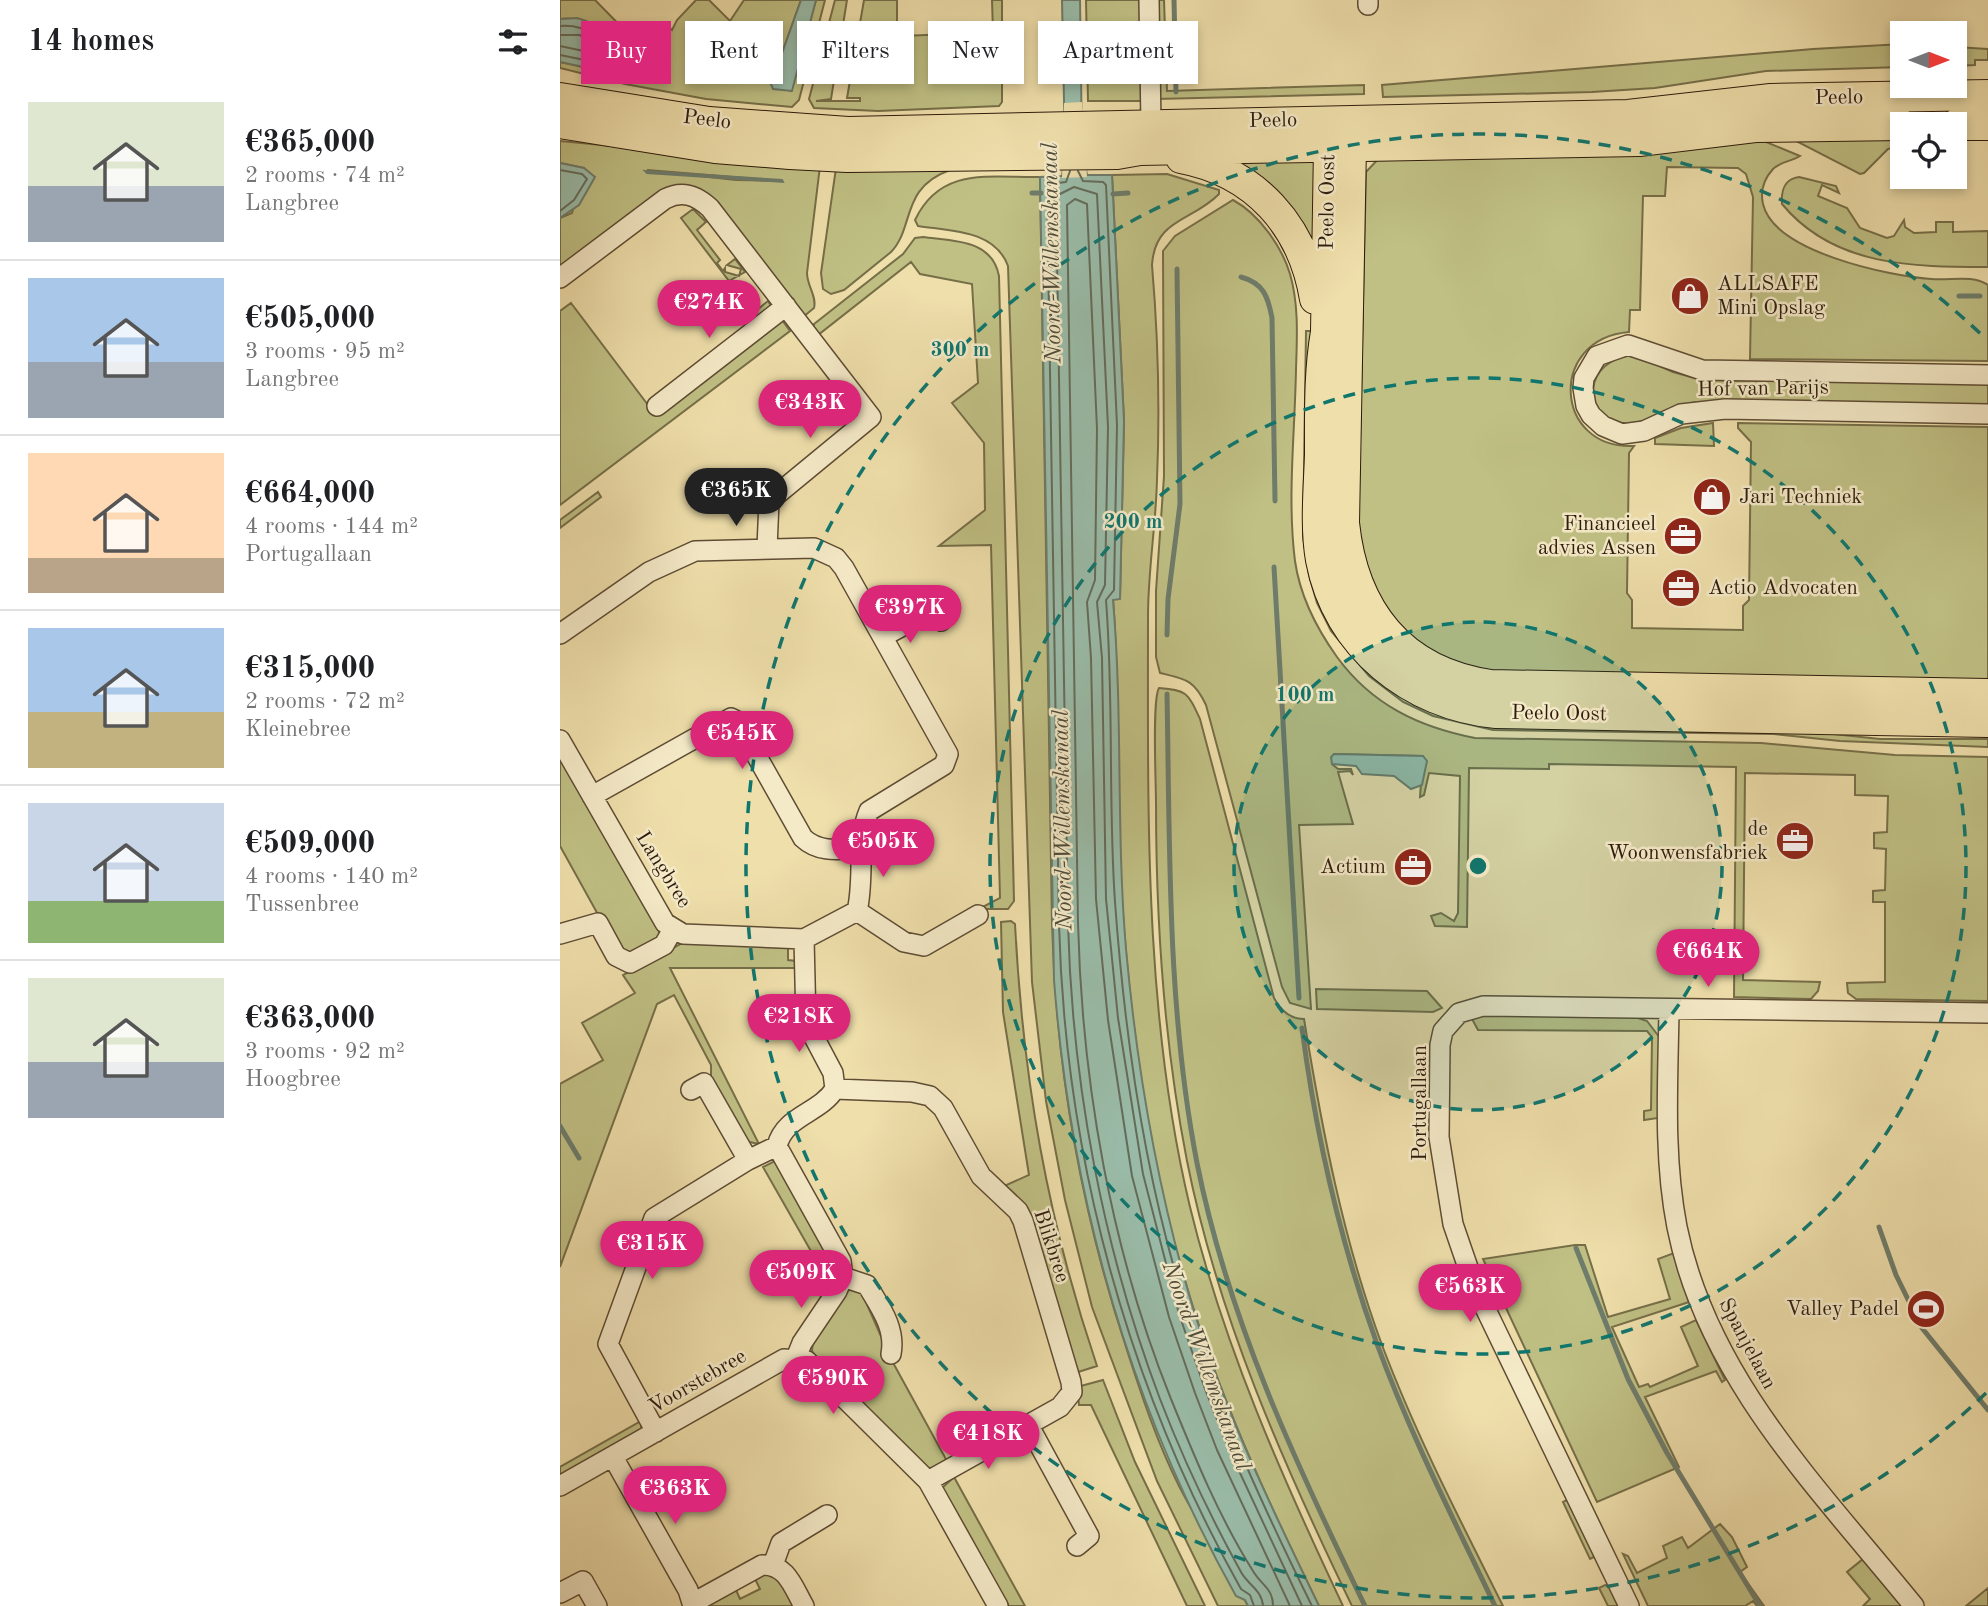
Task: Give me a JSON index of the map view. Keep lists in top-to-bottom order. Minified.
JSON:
{"streets":{"main road":["Peelo","Peelo Oost"],"street":["Hof van Parijs","Langbree","Portugallaan","Blikbree","Spanjelaan","Voorstebree"]},"crossings":[["Peelo","Peelo Oost"],["Portugallaan","Spanjelaan"]],"water":["Noord-Willemskanaal"],"places":{"shop":["ALLSAFE Mini Opslag","Jari Techniek"],"office":["Financieel advies Assen","Actio Advocaten","de Woonwensfabriek","Actium"],"sports":["Valley Padel"]},"north":"right","page":{"heading":"14 homes","chip":["Buy","Rent","Filters","New","Apartment"],"list":[{"name":"€365,000","note":"2 rooms · 74 m² · Langbree"},{"name":"€505,000","note":"3 rooms · 95 m² · Langbree"},{"name":"€664,000","note":"4 rooms · 144 m² · Portugallaan"},{"name":"€315,000","note":"2 rooms · 72 m² · Kleinebree"},{"name":"€509,000","note":"4 rooms · 140 m² · Tussenbree"},{"name":"€363,000","note":"3 rooms · 92 m² · Hoogbree"}],"price":["€274K","€343K","€365K","€397K","€545K","€505K","€664K","€218K","€315K","€509K","€563K","€590K","€418K","€363K"]},"rings":["300 m","200 m","100 m"]}
